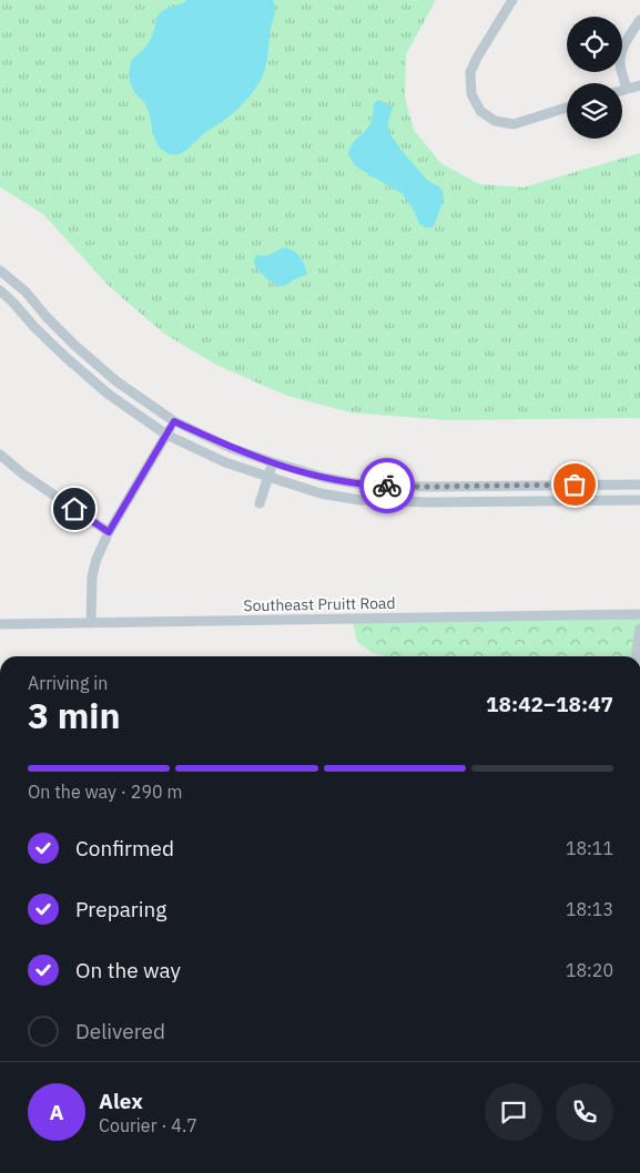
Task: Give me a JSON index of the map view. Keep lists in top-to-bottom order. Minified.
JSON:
{"streets":{"street":["Southeast Pruitt Road"]},"page":{"heading":["3 min","Arriving in","18:42–18:47"],"panel":["Alex","Courier · 4.7"],"bar":"On the way · 290 m","list":[["Confirmed","18:11"],["Preparing","18:13"],["On the way","18:20"],"Delivered"],"round":"A"}}
